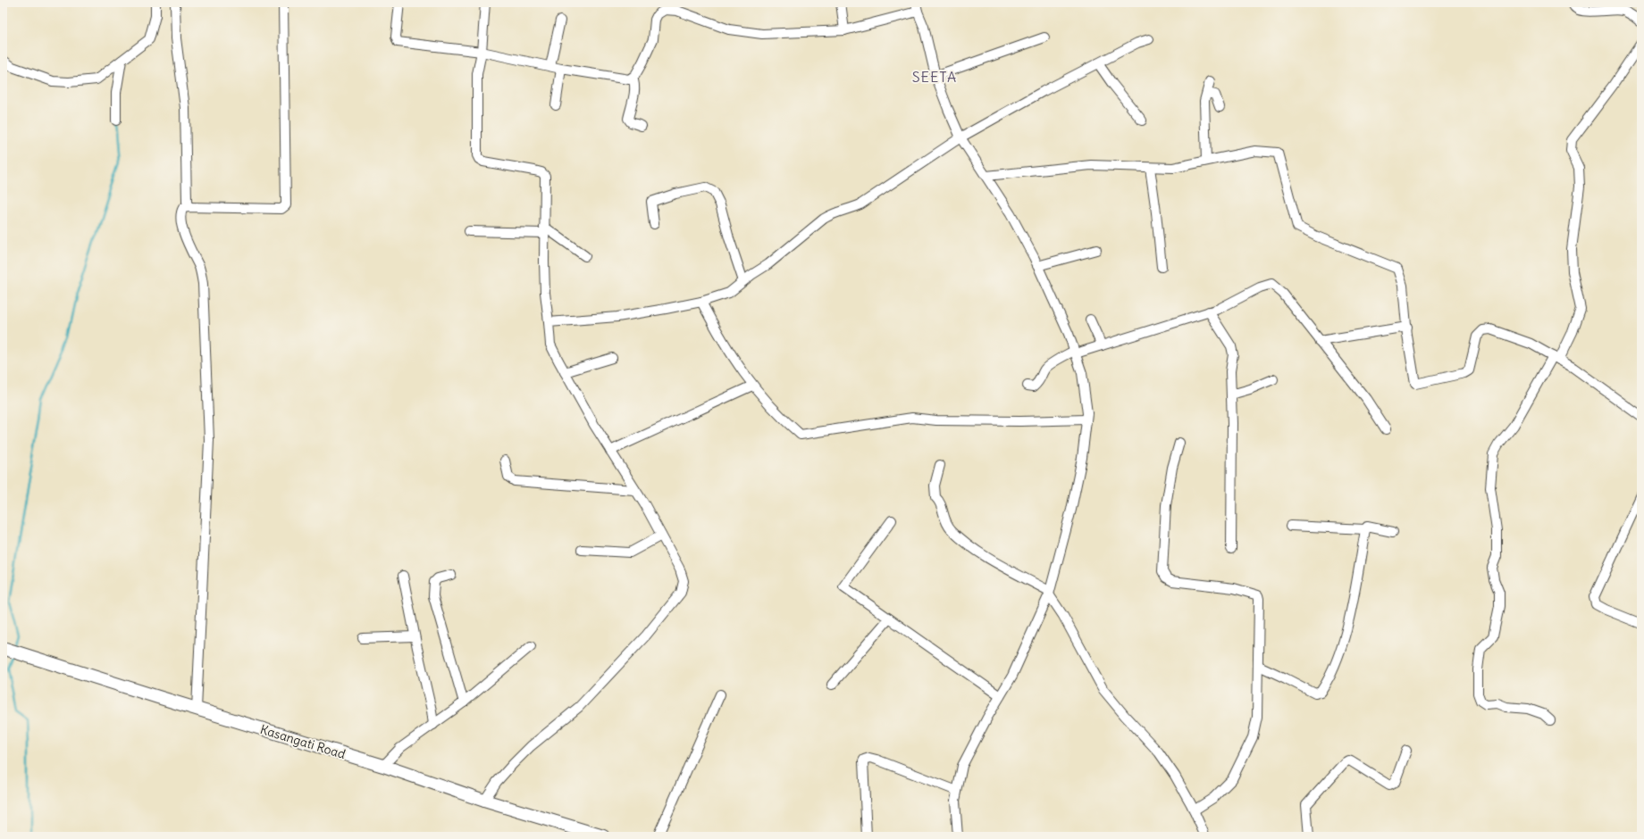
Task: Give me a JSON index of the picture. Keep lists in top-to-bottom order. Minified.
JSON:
{"streets":{"street":["Kasangati Road"]},"districts":["SEETA"]}
